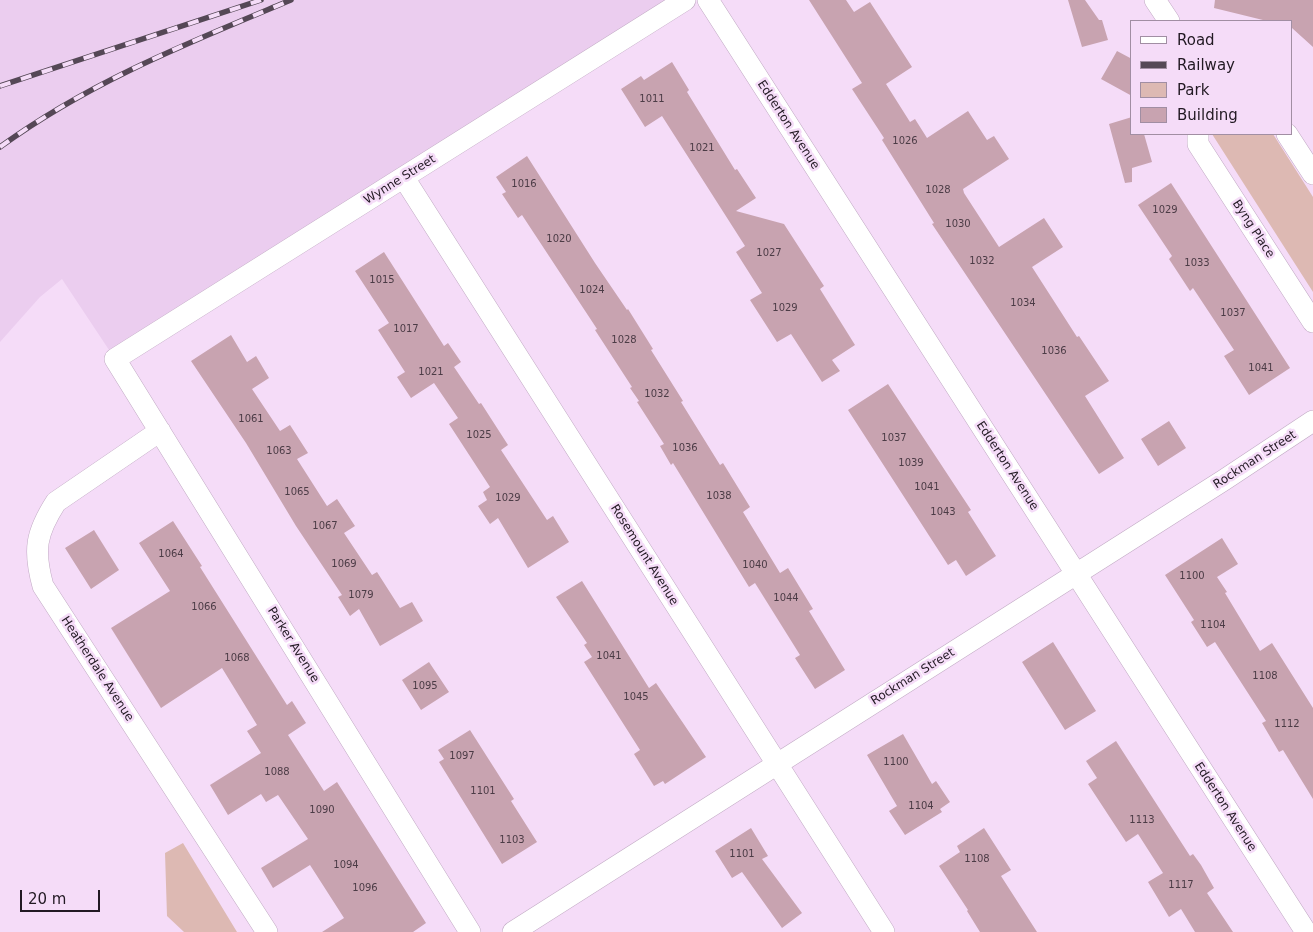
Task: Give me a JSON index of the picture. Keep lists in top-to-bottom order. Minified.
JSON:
{"streets":{"street":["Edderton Avenue","Wynne Street","Byng Place","Rockman Street","Rosemount Avenue","Parker Avenue","Heatherdale Avenue"]},"crossings":[["Edderton Avenue","Rockman Street"],["Wynne Street","Rosemount Avenue"],["Wynne Street","Parker Avenue"],["Rockman Street","Rosemount Avenue"],["Parker Avenue","Heatherdale Avenue"]],"house_numbers":["1011","1026","1021","1016","1028","1029","1030","1020","1027","1032","1033","1015","1024","1034","1029","1037","1017","1028","1036","1041","1021","1032","1061","1025","1037","1036","1063","1039","1041","1065","1038","1029","1043","1067","1064","1069","1040","1100","1079","1044","1066","1104","1041","1068","1108","1095","1045","1112","1097","1100","1088","1101","1104","1090","1113","1103","1101","1108","1094","1117","1096"],"legend":["Road","Railway","Park","Building"],"scale_bar":"20 m"}
